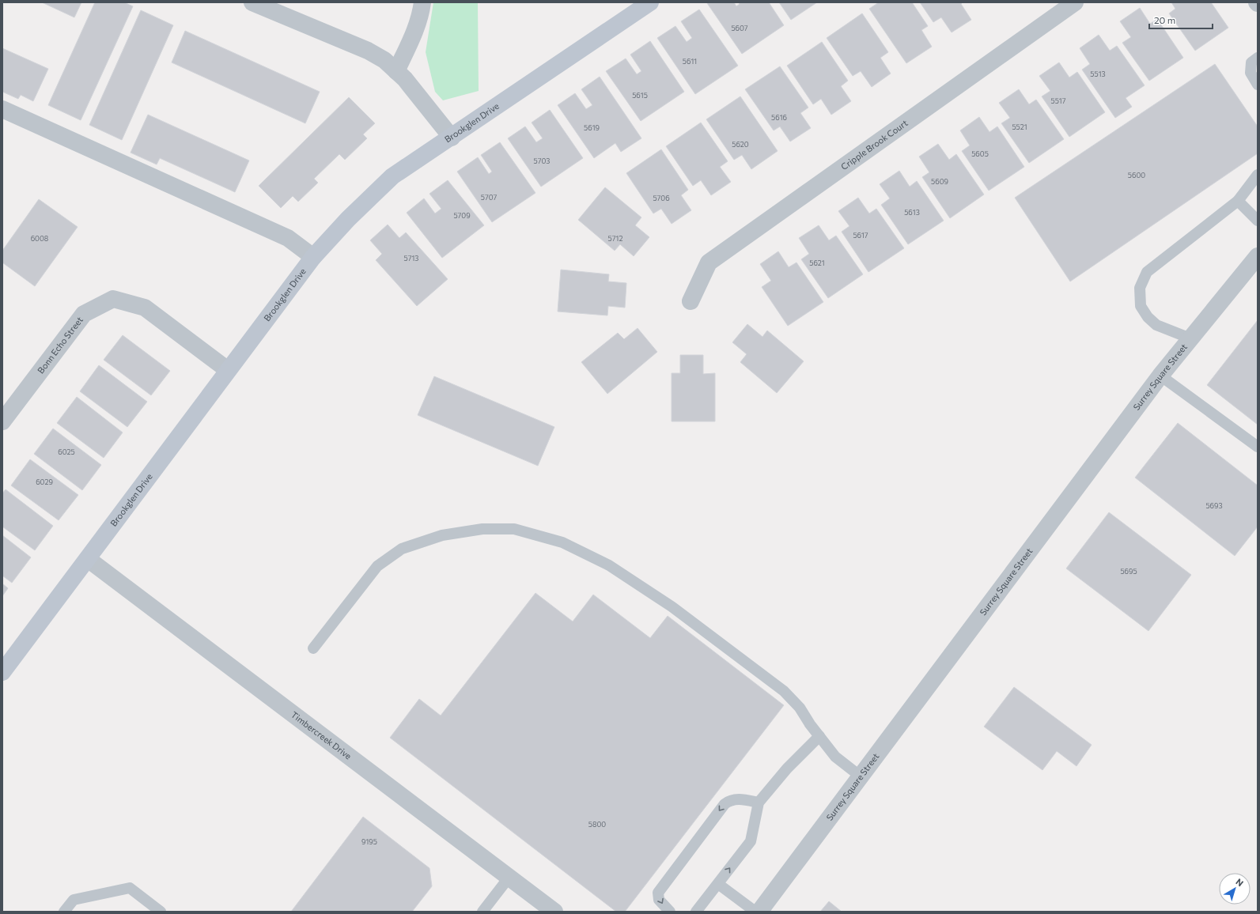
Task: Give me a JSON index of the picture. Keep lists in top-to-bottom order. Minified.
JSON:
{"streets":{"street":["Brookglen Drive","Cripple Brook Court","Bonn Echo Street","Surrey Square Street","Timbercreek Drive"]},"crossings":[["Brookglen Drive","Bonn Echo Street"],["Brookglen Drive","Timbercreek Drive"]],"house_numbers":["5607","5611","5513","5615","5517","5616","5521","5619","5620","5605","5703","5600","5609","5707","5706","5613","5709","5617","6008","5712","5713","5621","6025","6029","5693","5695","5800","9195"],"scale_bar":"20 m","north":"top right"}
